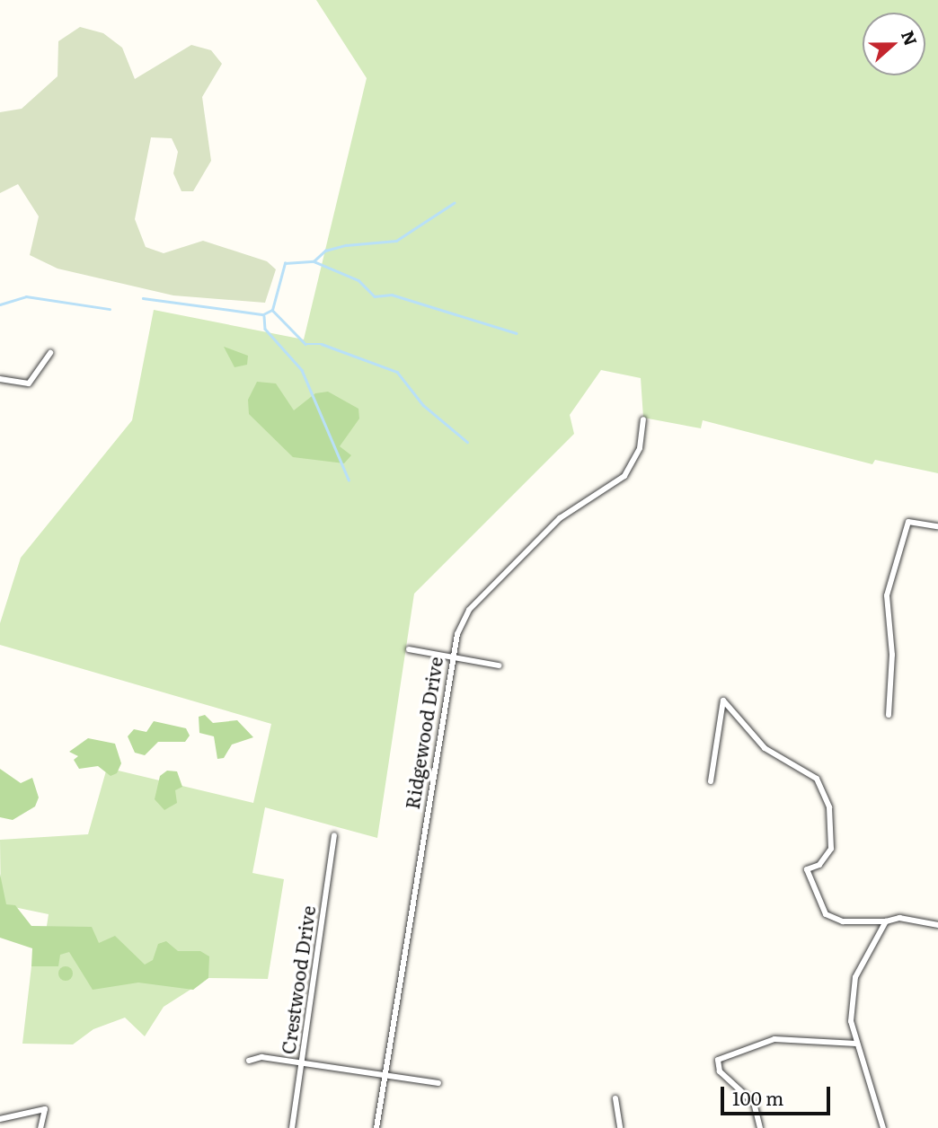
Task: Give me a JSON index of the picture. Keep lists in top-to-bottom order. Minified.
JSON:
{"streets":{"street":["Ridgewood Drive","Crestwood Drive"]},"scale_bar":"100 m","north":"right"}
